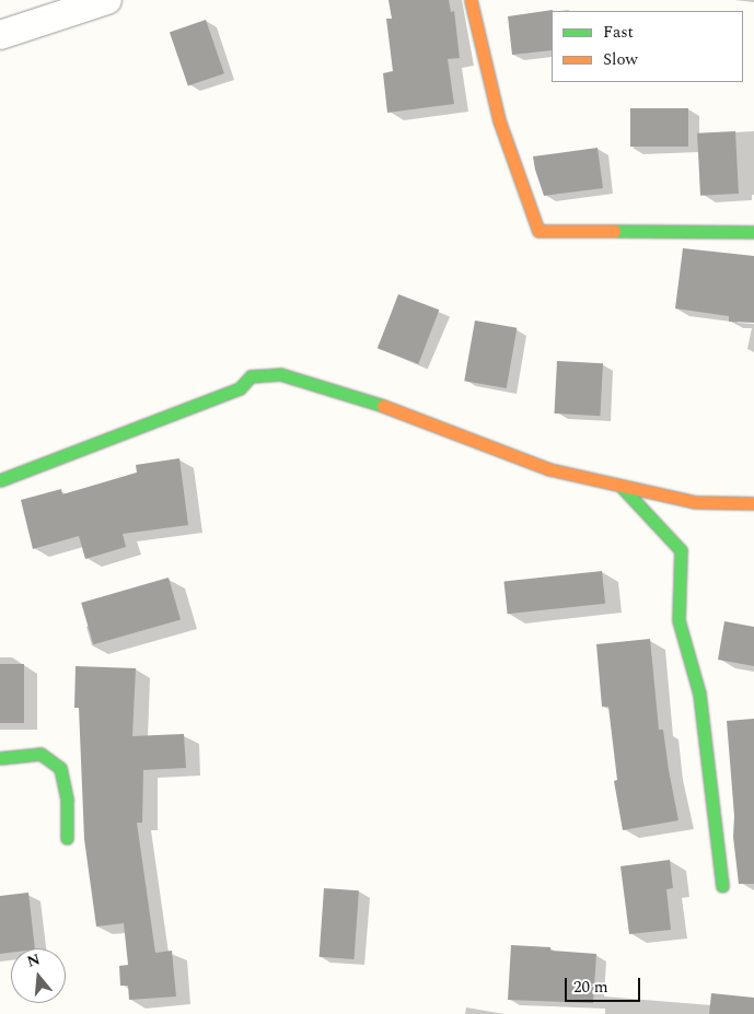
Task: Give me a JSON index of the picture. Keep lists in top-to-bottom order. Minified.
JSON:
{"legend":["Fast","Slow"],"scale_bar":"20 m","north":"top"}
